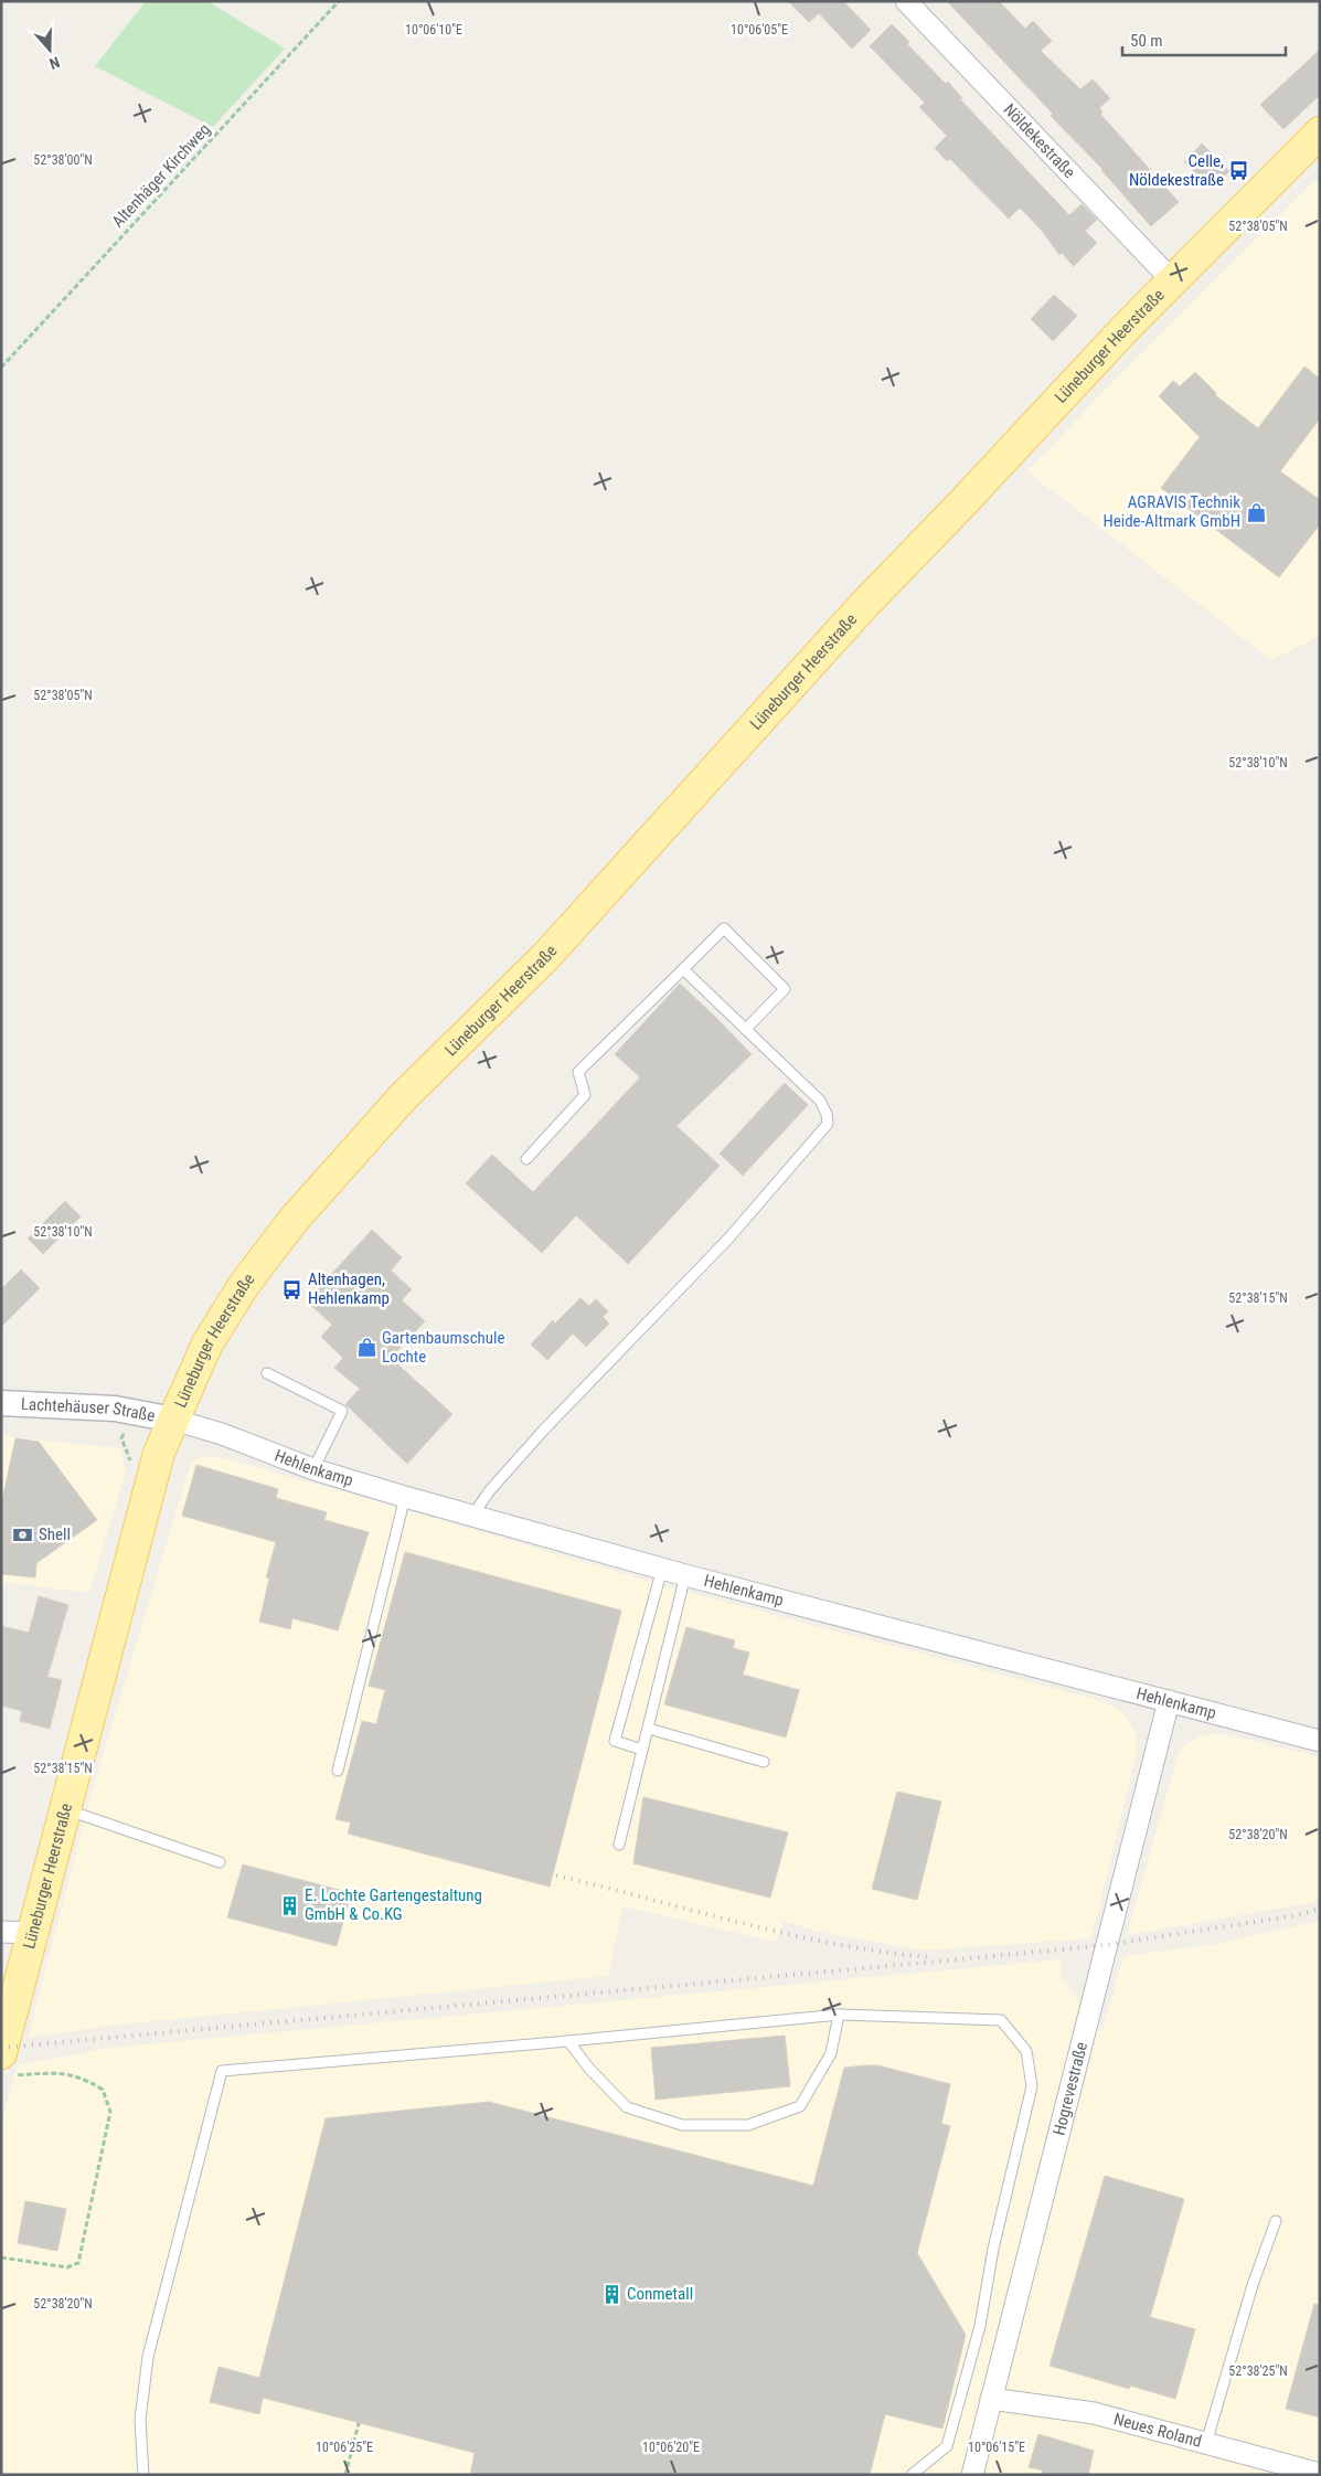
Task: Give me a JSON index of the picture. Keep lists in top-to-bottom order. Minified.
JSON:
{"streets":{"main road":["Lüneburger Heerstraße"],"street":["Nöldekestraße","Lachtehäuser Straße","Hehlenkamp","Hogrevestraße","Neues Roland"],"path":["Altenhäger Kirchweg"]},"crossings":[["Nöldekestraße","Lüneburger Heerstraße"],["Lüneburger Heerstraße","Lachtehäuser Straße"],["Lüneburger Heerstraße","Hehlenkamp"],["Lachtehäuser Straße","Hehlenkamp"],["Hehlenkamp","Hogrevestraße"],["Hogrevestraße","Neues Roland"]],"places":{"bus stop":["Celle, Nöldekestraße","Altenhagen, Hehlenkamp"],"shop":["AGRAVIS Technik Heide-Altmark GmbH","Gartenbaumschule Lochte"],"bank":["Shell"],"building":["E. Lochte Gartengestaltung GmbH & Co.KG","Conmetall"]},"scale_bar":"50 m","north":"bottom","coordinates":["10°06'10\"E","10°06'05\"E","52°38'00\"N","52°38'05\"N","52°38'10\"N","52°38'15\"N","52°38'20\"N","52°38'25\"N","10°06'25\"E","10°06'20\"E","10°06'15\"E"]}
